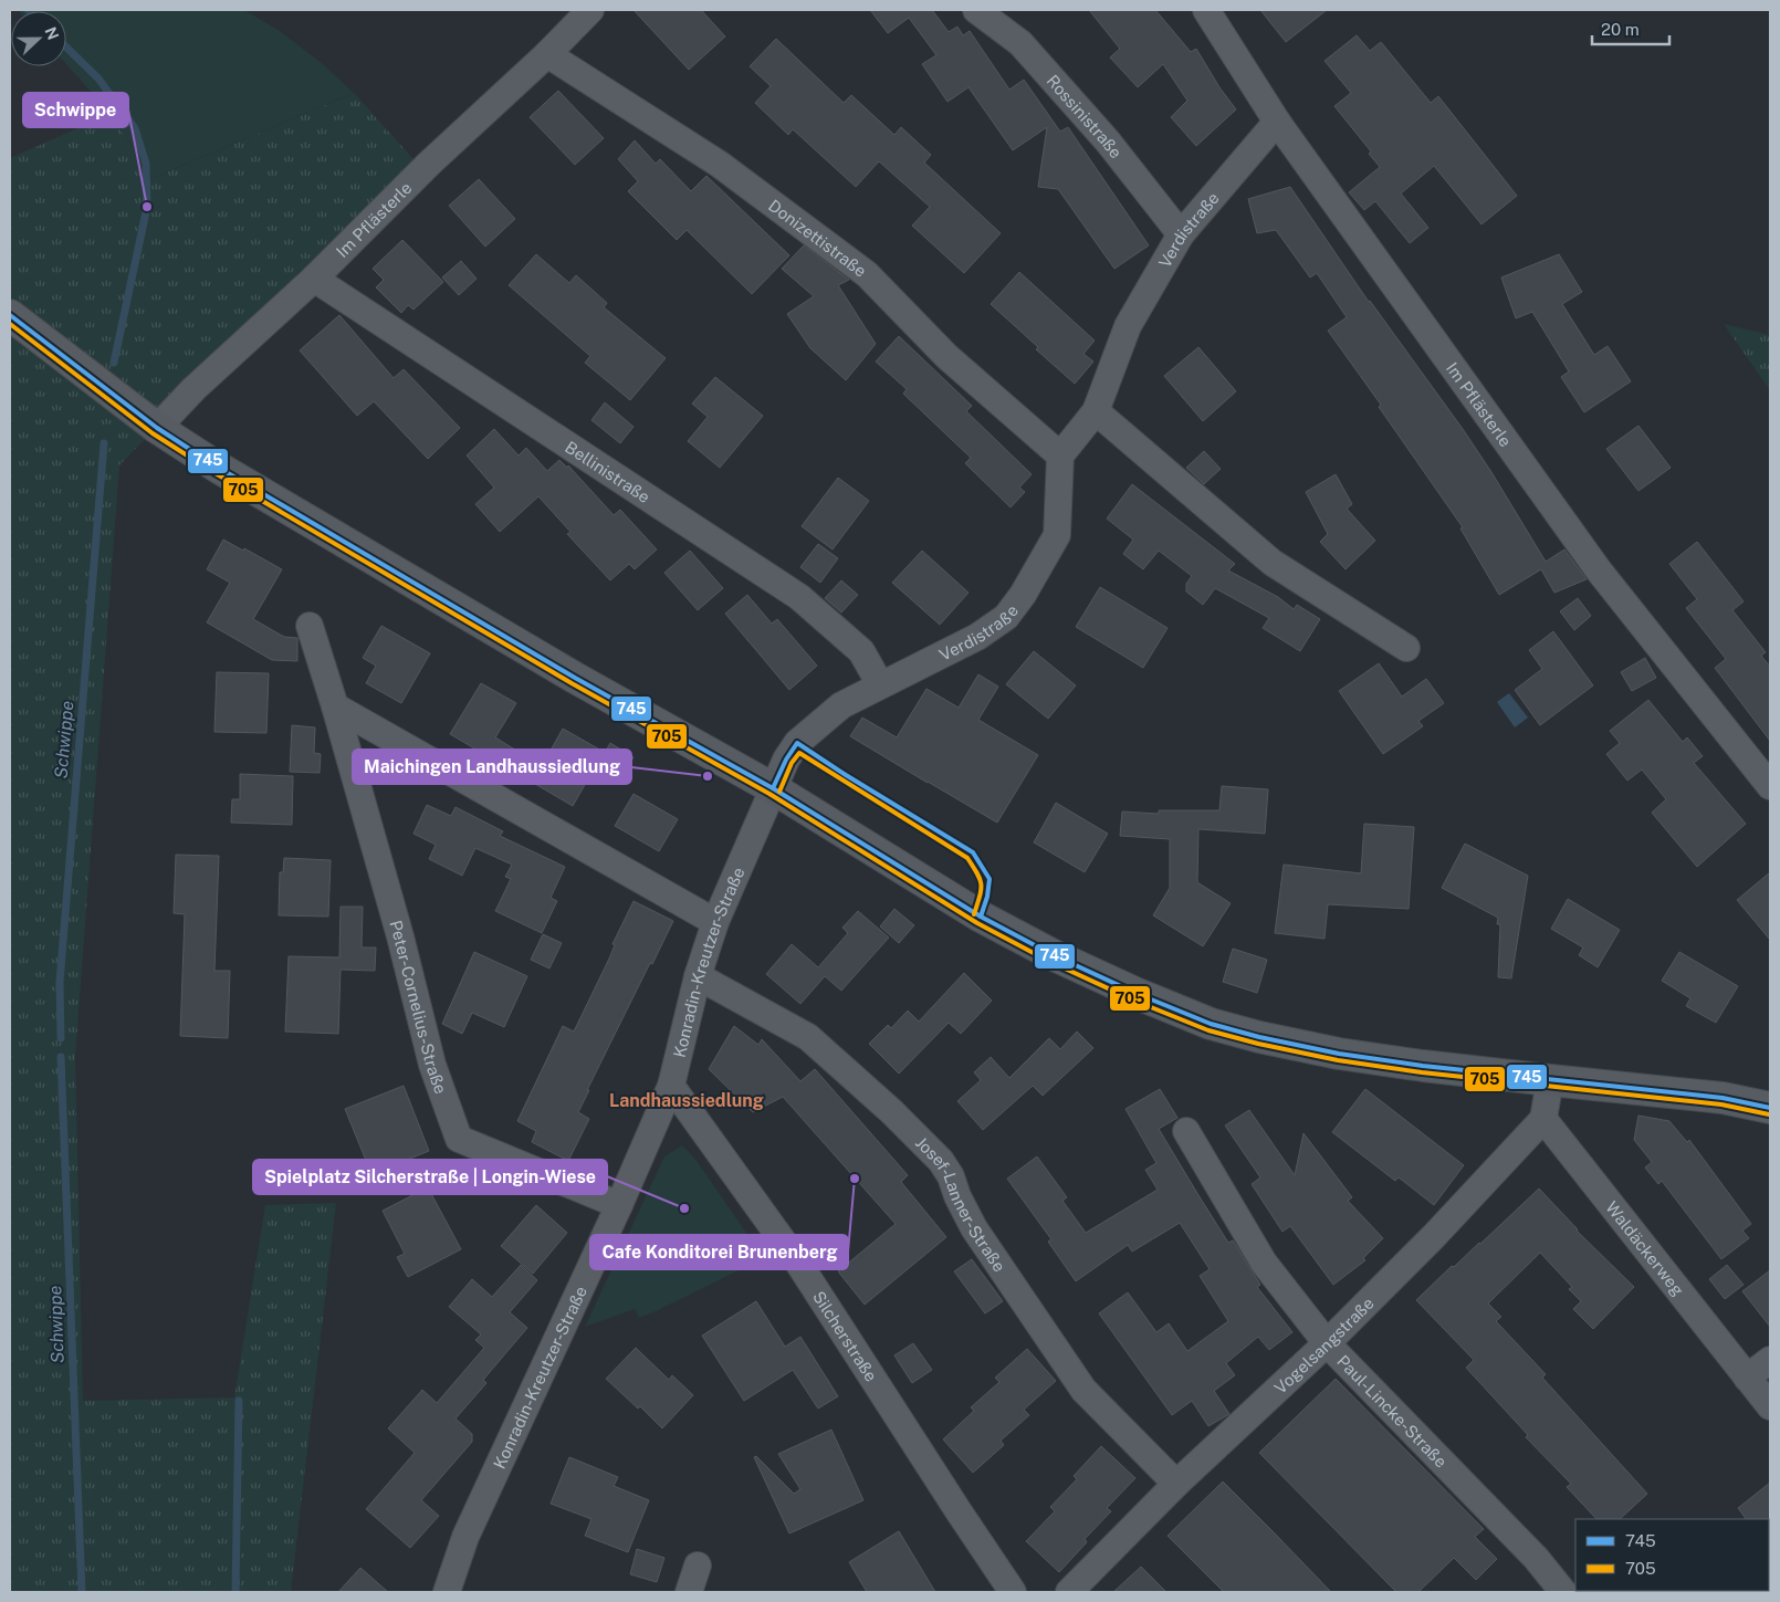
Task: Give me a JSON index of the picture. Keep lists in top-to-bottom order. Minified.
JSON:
{"streets":{"street":["Rossinistraße","Im Pflästerle","Verdistraße","Donizettistraße","Bellinistraße","Konradin-Kreutzer-Straße","Peter-Cornelius-Straße","Josef-Lanner-Straße","Waldäckerweg","Silcherstraße","Vogelsangstraße","Paul-Lincke-Straße"]},"crossings":[["Rossinistraße","Verdistraße"],["Im Pflästerle","Verdistraße"],["Im Pflästerle","Donizettistraße"],["Im Pflästerle","Bellinistraße"],["Verdistraße","Donizettistraße"],["Verdistraße","Bellinistraße"],["Verdistraße","Konradin-Kreutzer-Straße"],["Konradin-Kreutzer-Straße","Peter-Cornelius-Straße"],["Konradin-Kreutzer-Straße","Josef-Lanner-Straße"],["Konradin-Kreutzer-Straße","Silcherstraße"],["Josef-Lanner-Straße","Vogelsangstraße"],["Waldäckerweg","Vogelsangstraße"],["Vogelsangstraße","Paul-Lincke-Straße"]],"districts":["Landhaussiedlung"],"water":["Schwippe"],"places":["Schwippe","Maichingen Landhaussiedlung","Cafe Konditorei Brunenberg","Spielplatz Silcherstraße | Longin-Wiese"],"lines":["transit line 745","transit line 705"],"legend":["745","705"],"scale_bar":"20 m","north":"right"}
